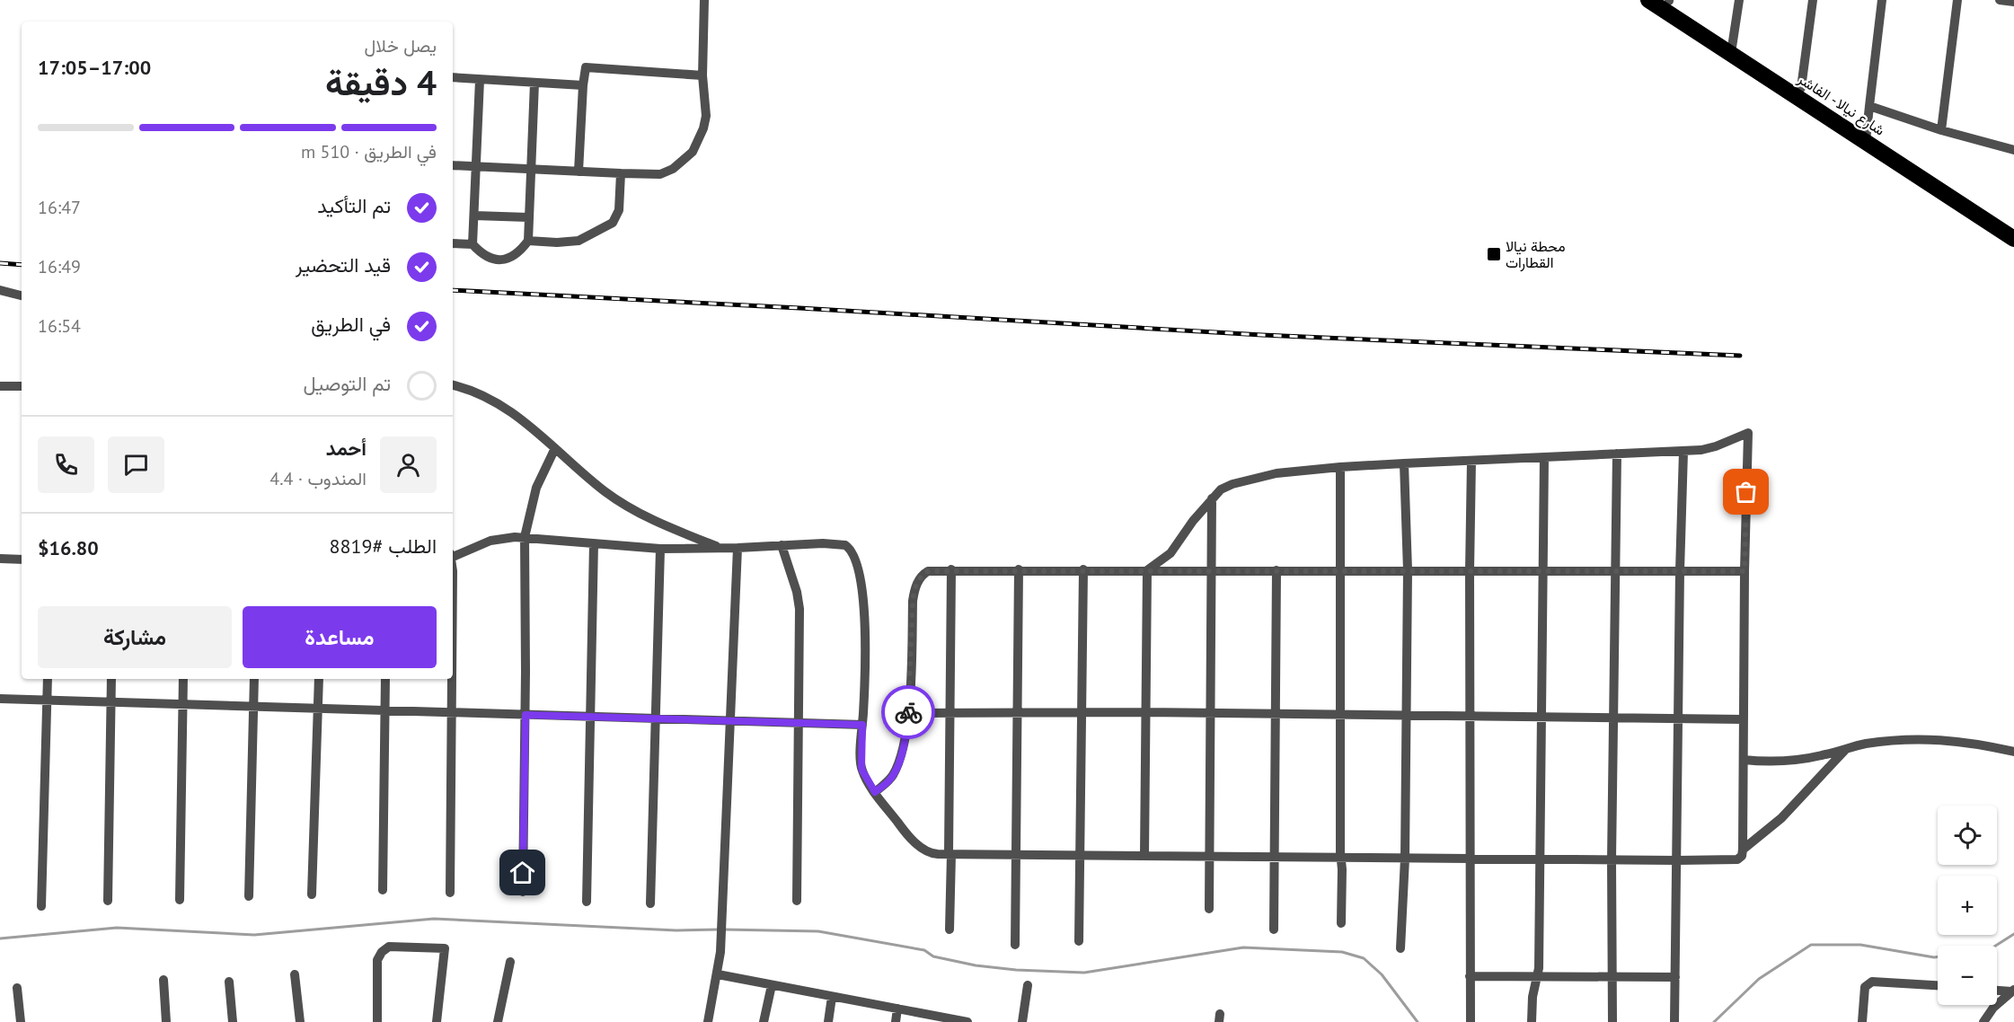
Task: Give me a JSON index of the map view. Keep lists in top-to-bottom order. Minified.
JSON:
{"streets":{"highway":["شارع نيالا - الفاشر"]},"places":{"transit":["محطة نيالا القطارات"]},"page":{"heading":["4 دقيقة","يصل خلال","17:00–17:05"],"panel":["أحمد","المندوب · 4.4","الطلب #8819","$16.80"],"bar":"في الطريق · 510 m","list":[["تم التأكيد","16:47"],["قيد التحضير","16:49"],["في الطريق","16:54"],"تم التوصيل"],"buttons":["مساعدة","مشاركة"],"map_buttons":["+","−"]}}
